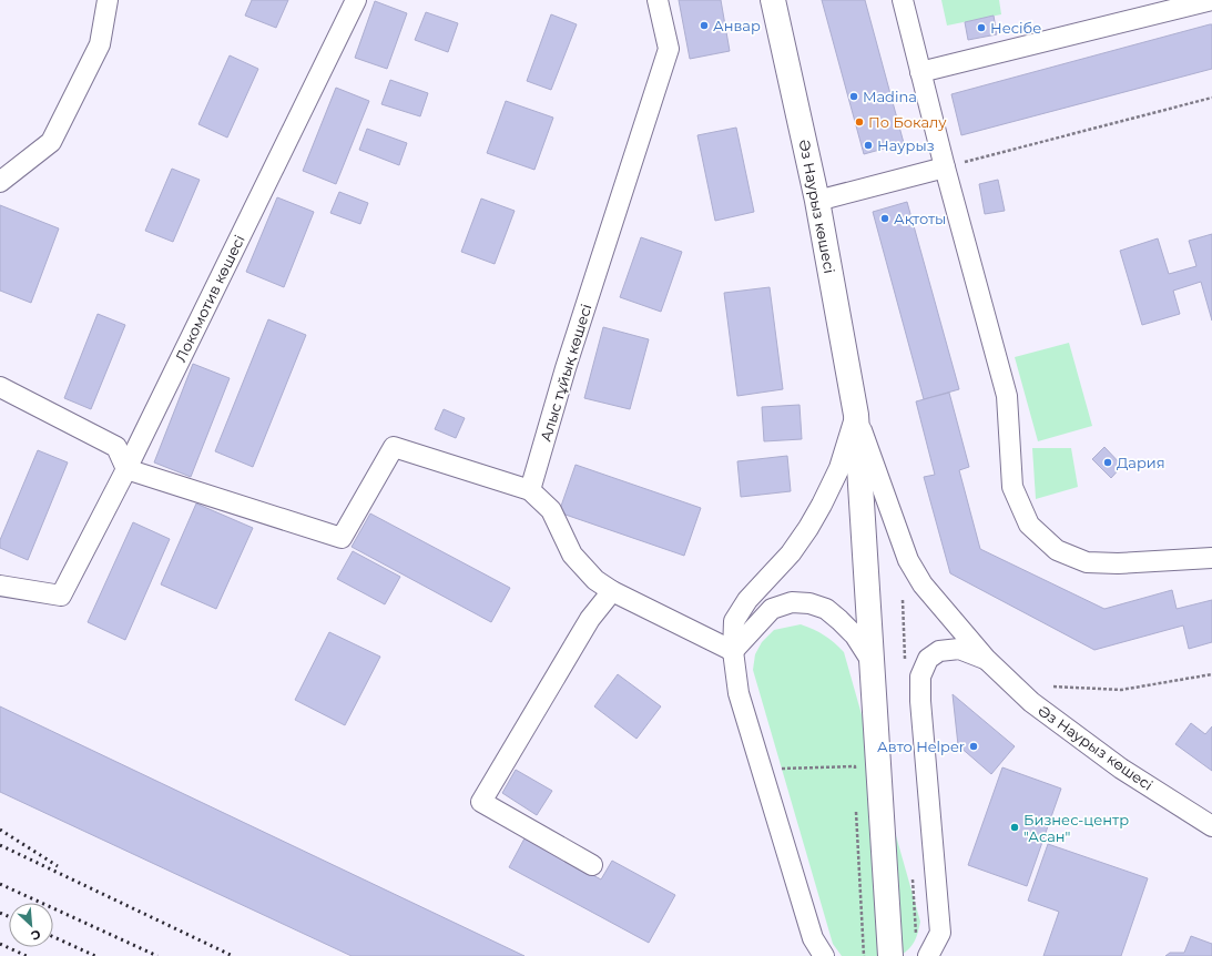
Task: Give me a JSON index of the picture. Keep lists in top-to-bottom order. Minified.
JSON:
{"streets":{"main road":["Әз Наурыз көшесі"],"street":["Локомотив көшесі","Алыс тұйық көшесі"]},"places":["Анвар","Несібе","Madina","По Бокалу","Наурыз","Ақтоты","Дария","Авто Helper","Бизнес-центр \"Асан\""],"north":"bottom right"}
